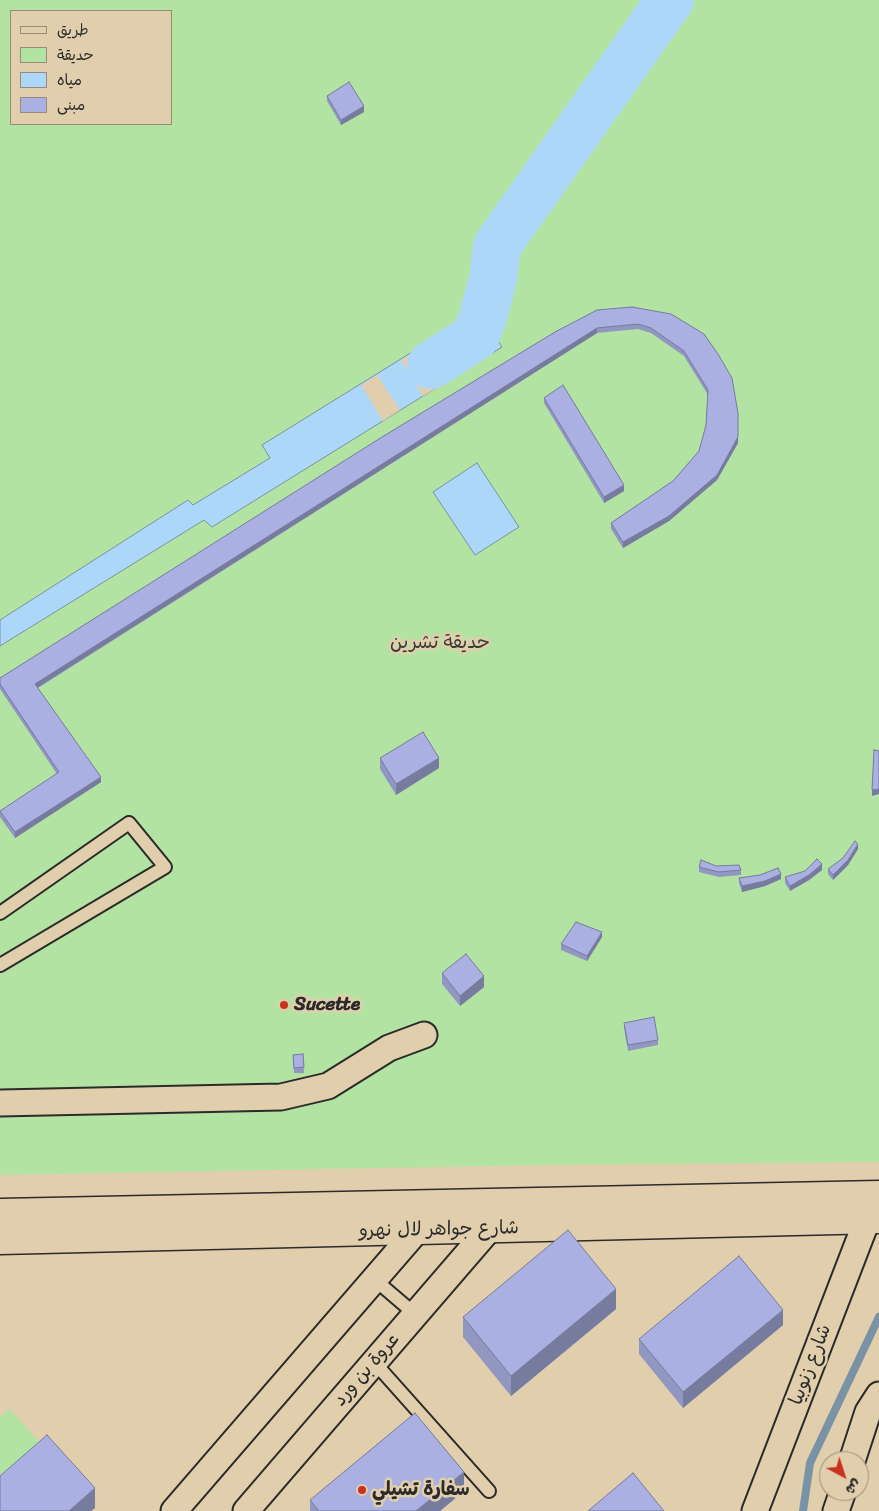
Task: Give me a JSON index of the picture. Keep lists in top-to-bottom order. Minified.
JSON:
{"streets":{"main road":["شارع جواهر لال نهرو"],"street":["شارع زنوبيا","عروة بن ورد"]},"crossings":[["شارع جواهر لال نهرو","شارع زنوبيا"],["شارع جواهر لال نهرو","عروة بن ورد"]],"parks":["حديقة تشرين"],"places":["Sucette","سفارة تشيلي"],"legend":["طريق","حديقة","مياه","مبنى"],"north":"bottom right"}
